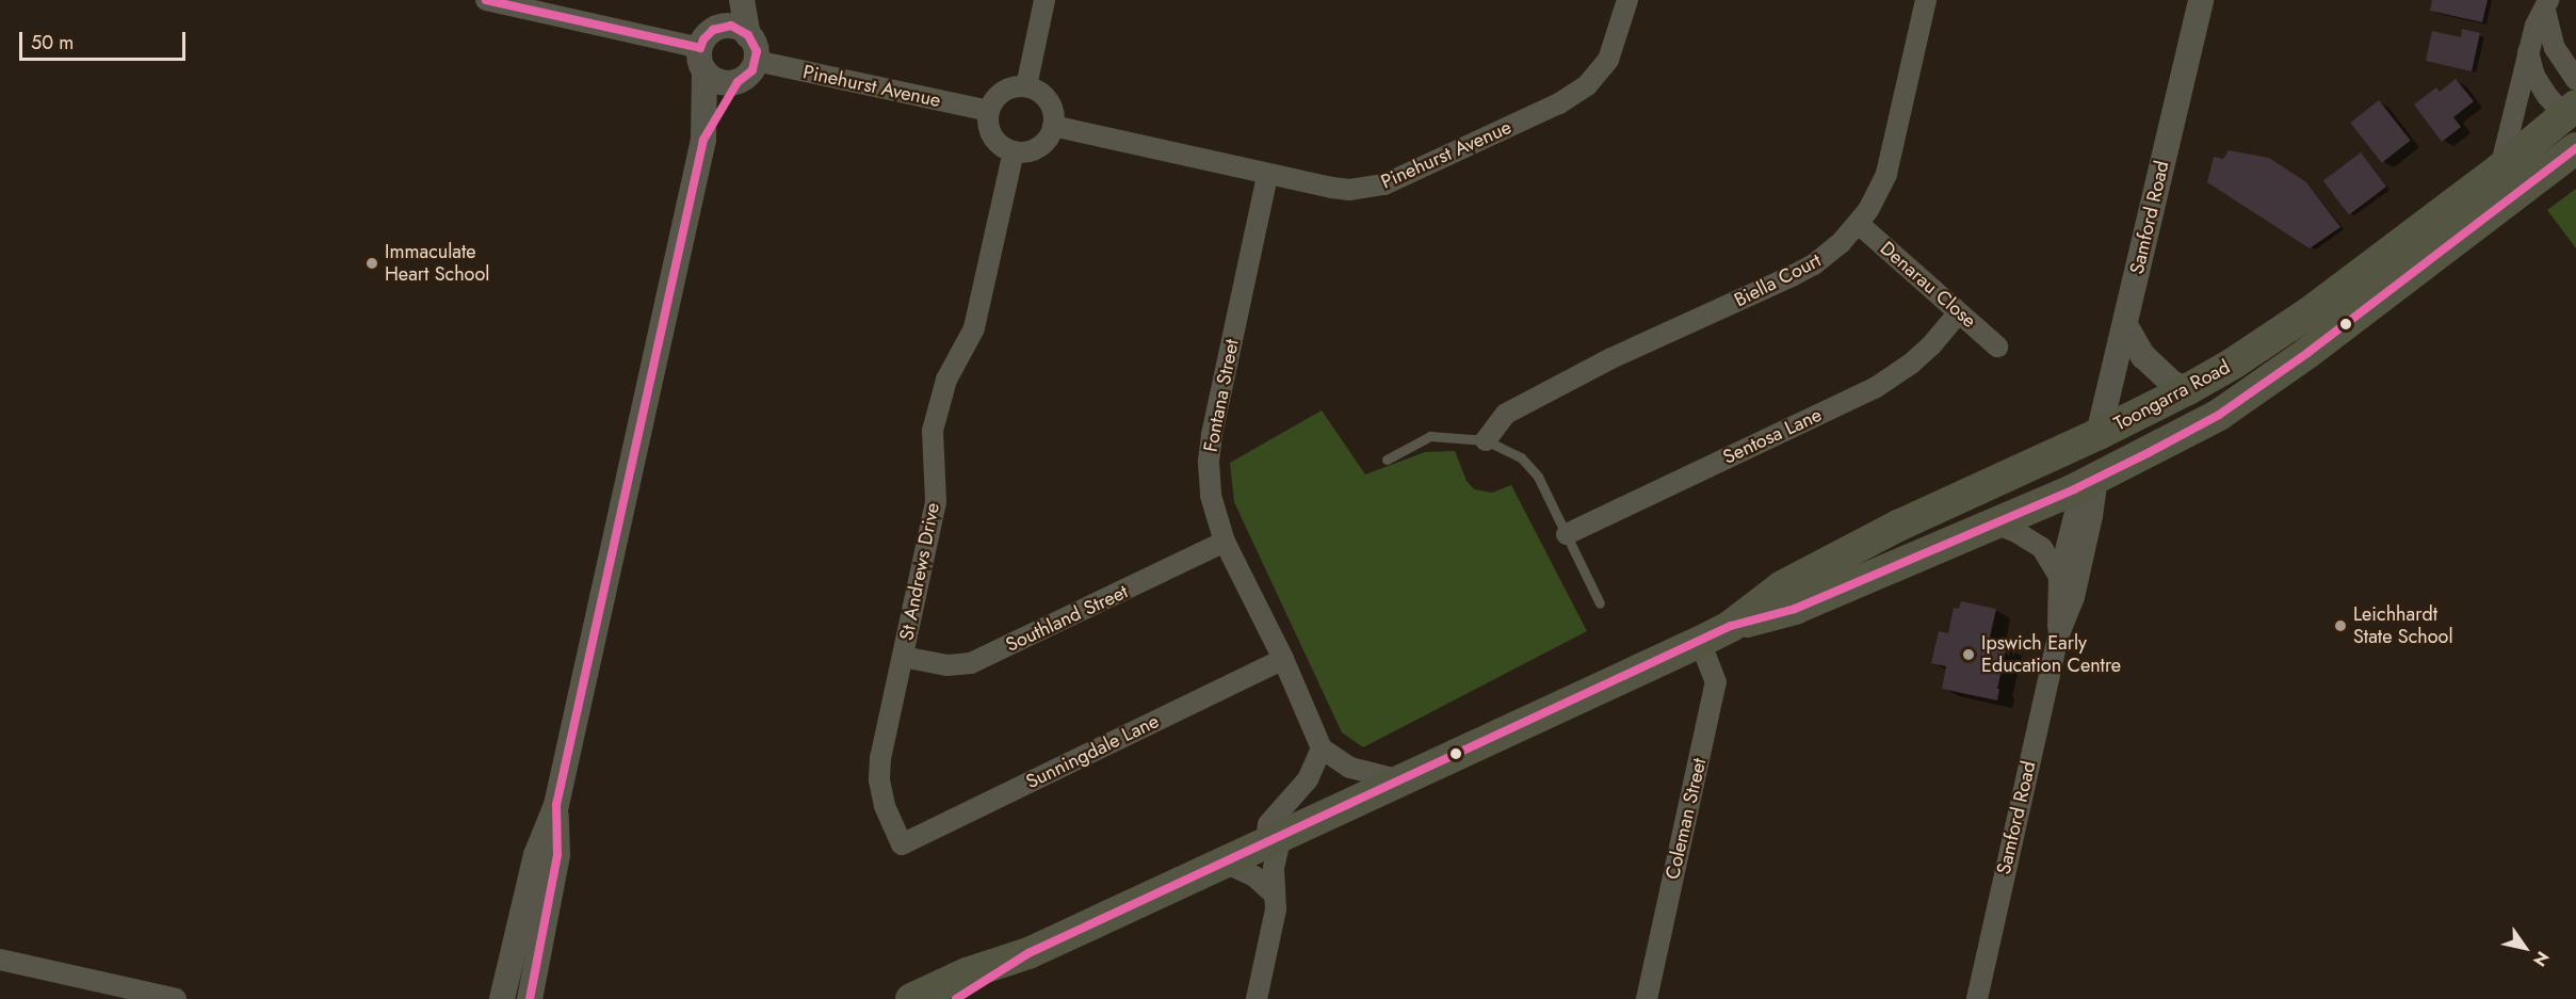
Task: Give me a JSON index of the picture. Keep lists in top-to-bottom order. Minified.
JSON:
{"streets":{"main road":["Samford Road","Toongarra Road"],"street":["Pinehurst Avenue","Biella Court","Denarau Close","Fontana Street","Sentosa Lane","St Andrews Drive","Southland Street","Sunningdale Lane","Coleman Street"]},"crossings":[["Pinehurst Avenue","Fontana Street"],["Pinehurst Avenue","St Andrews Drive"],["Samford Road","Toongarra Road"],["Biella Court","Denarau Close"],["Denarau Close","Sentosa Lane"],["Fontana Street","Southland Street"],["Fontana Street","Sunningdale Lane"],["Toongarra Road","Coleman Street"],["St Andrews Drive","Southland Street"],["St Andrews Drive","Sunningdale Lane"]],"places":["Immaculate Heart School","Leichhardt State School","Ipswich Early Education Centre"],"scale_bar":"50 m","north":"bottom right"}
